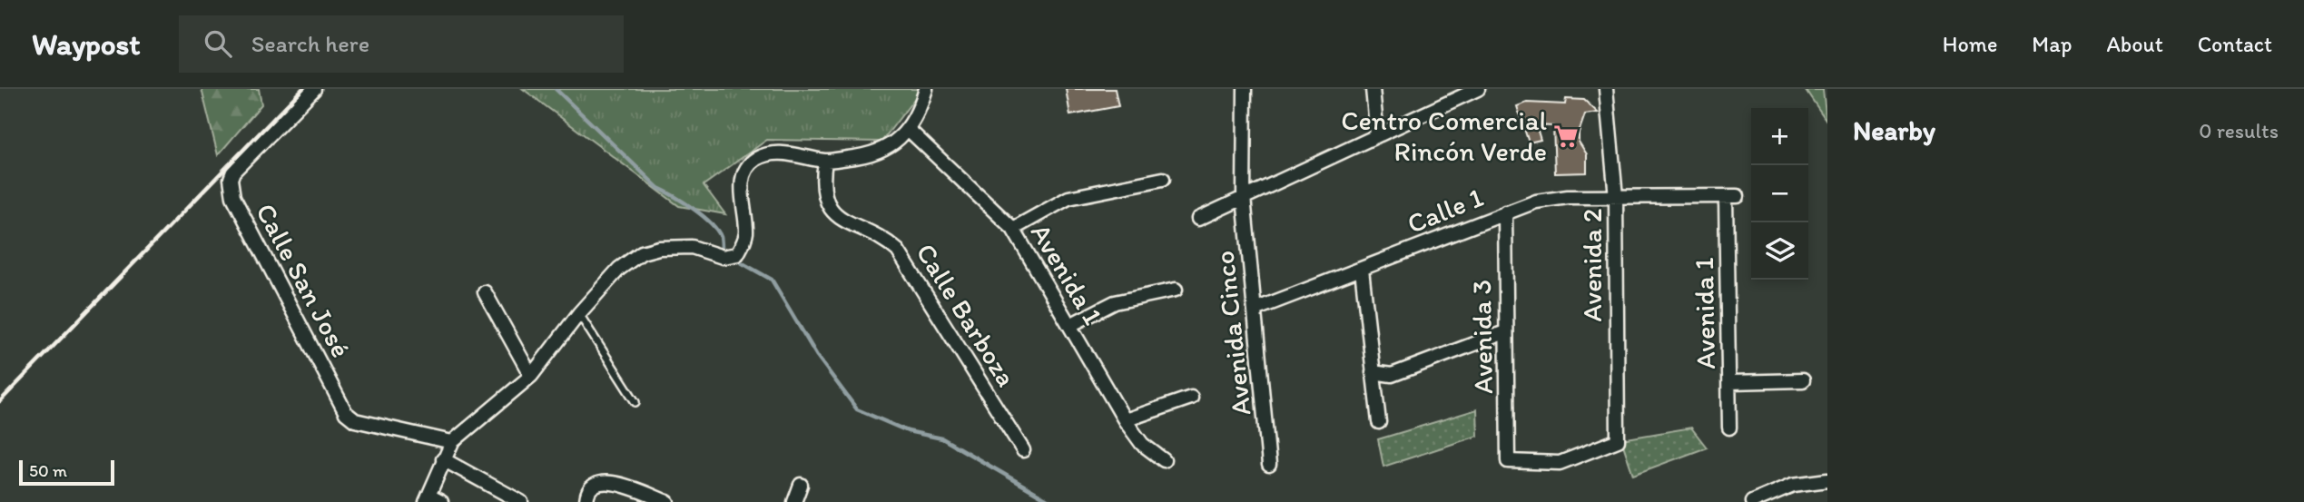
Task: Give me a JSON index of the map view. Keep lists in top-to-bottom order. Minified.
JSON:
{"streets":{"street":["Calle 1","Avenida 2","Avenida 1","Calle San José","Calle Barboza","Avenida Cinco","Avenida 3"]},"crossings":[["Calle 1","Avenida 2"],["Calle 1","Avenida 1"],["Calle 1","Avenida Cinco"],["Calle 1","Avenida 3"],["Avenida 2","Avenida 3"]],"places":{"supermarket":["Centro Comercial Rincón Verde"]},"scale_bar":"50 m","page":{"header":"Waypost","search":"Search here","nav":["Home","Map","About","Contact"],"heading":["Nearby","0 results"],"map_buttons":["+","−"],"scale":"50 m"}}
